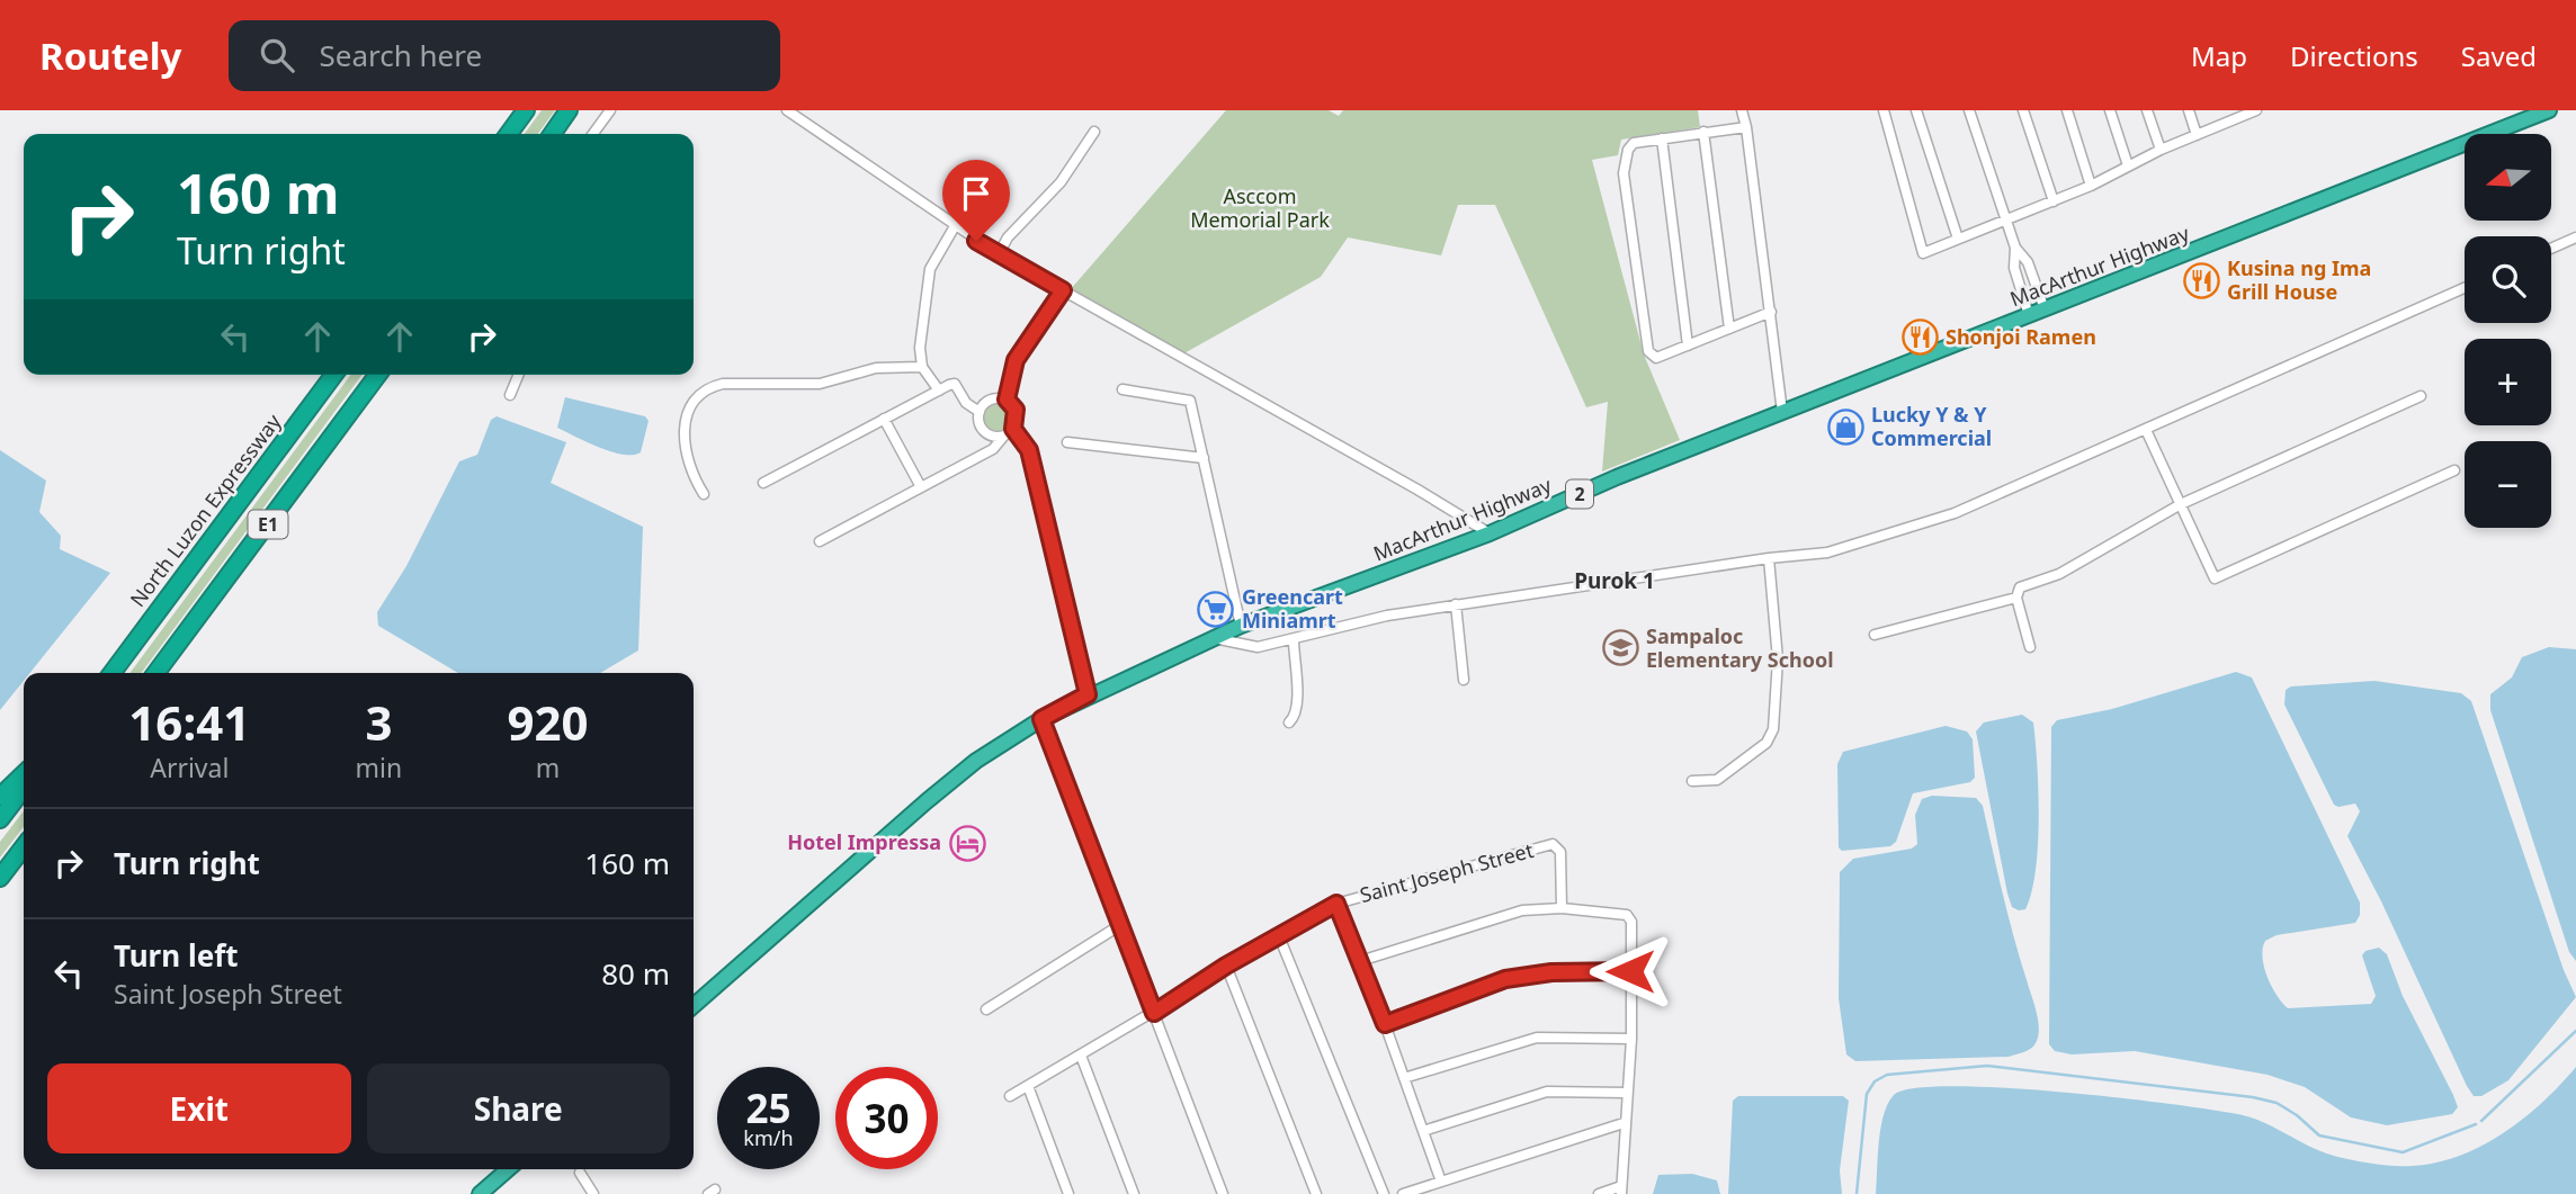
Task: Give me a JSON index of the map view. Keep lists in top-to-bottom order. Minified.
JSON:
{"streets":{"highway":["MacArthur Highway","2","North Luzon Expressway","E1"],"street":["Saint Joseph Street"]},"districts":["Purok 1"],"parks":["Asccom Memorial Park"],"places":{"restaurant":["Kusina ng Ima Grill House","Shonjoi Ramen"],"shop":["Lucky Y & Y Commercial"],"supermarket":["Greencart Miniamrt"],"school or university":["Sampaloc Elementary School"],"hotel":["Hotel Impressa"]},"north":"left","page":{"header":"Routely","search":"Search here","nav":["Map","Directions","Saved"],"map_buttons":["+","−"],"turn":["160 m","Turn right"],"eta":["16:41","Arrival","3","min","920","m"],"list":[{"name":"Turn right","value":"160 m"},{"name":"Turn left","note":"Saint Joseph Street","value":"80 m"}],"buttons":["Exit","Share"],"speed":"25 km/h","limit":"30"}}
